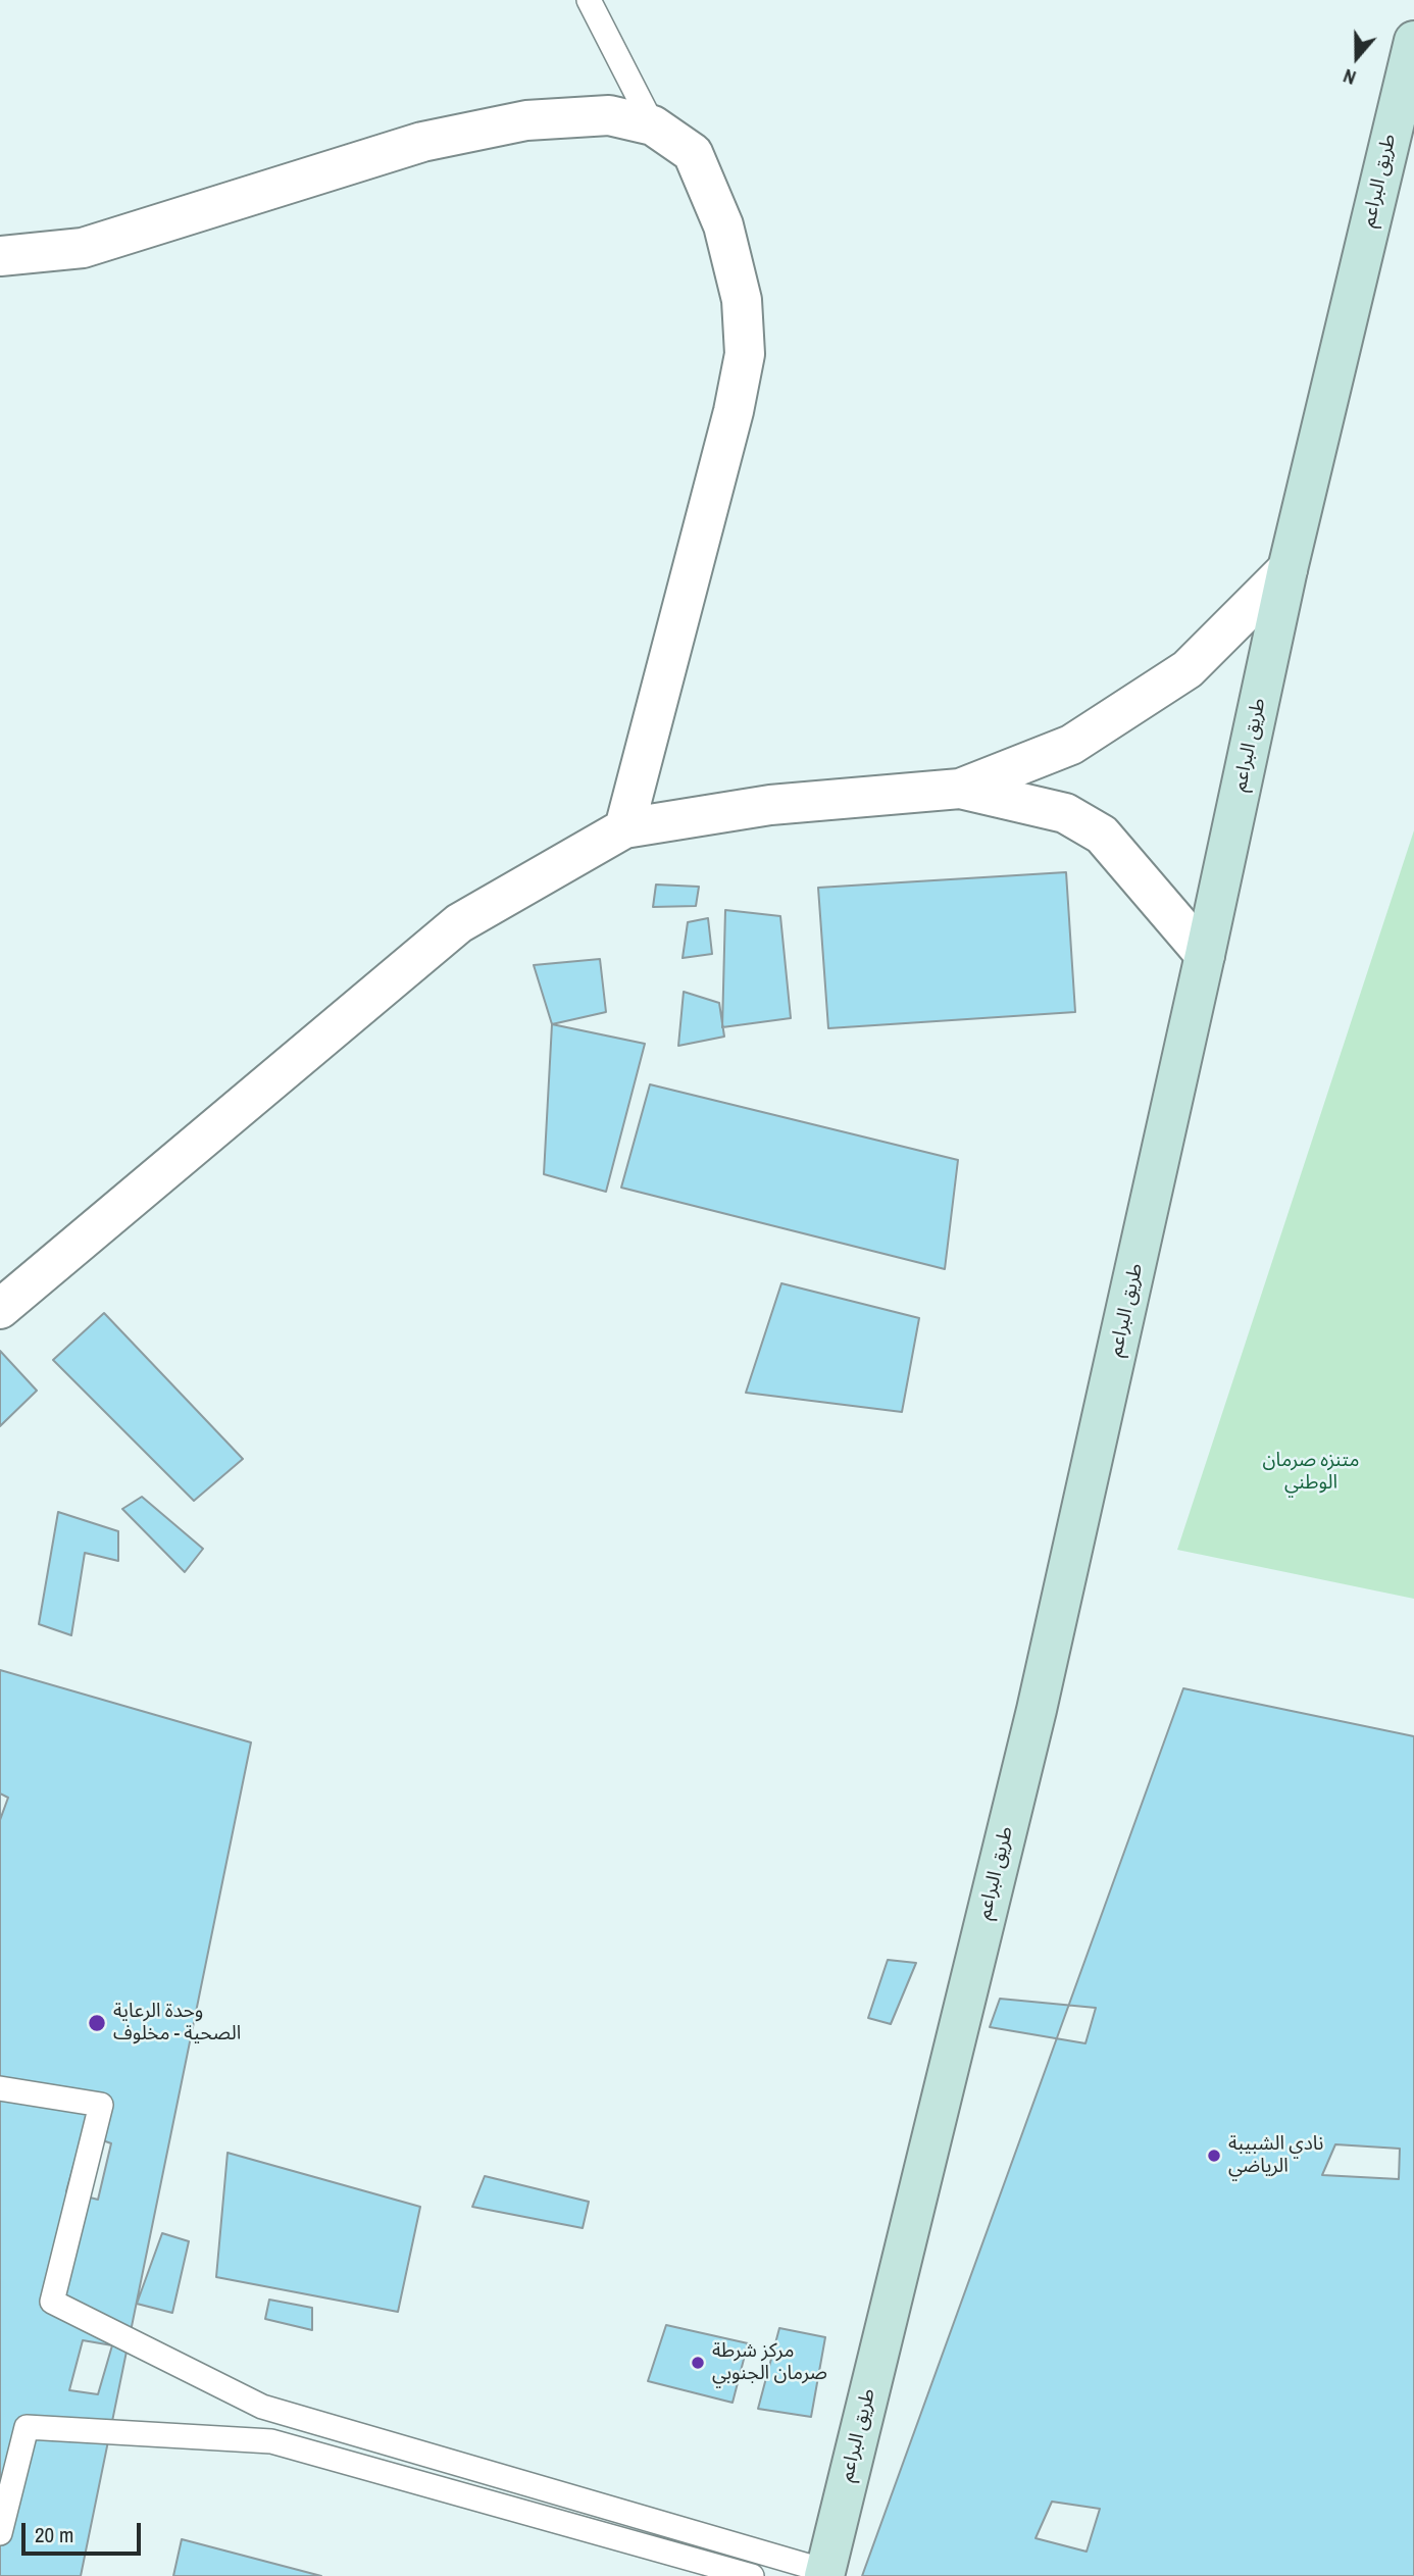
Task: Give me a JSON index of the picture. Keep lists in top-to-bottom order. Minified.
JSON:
{"streets":{"street":["طريق البراعم"]},"parks":["متنزه صرمان الوطني"],"places":["وحدة الرعاية الصحية - مخلوف","نادي الشبيبة الرياضي","مركز شرطة صرمان الجنوبي"],"scale_bar":"20 m","north":"bottom"}
